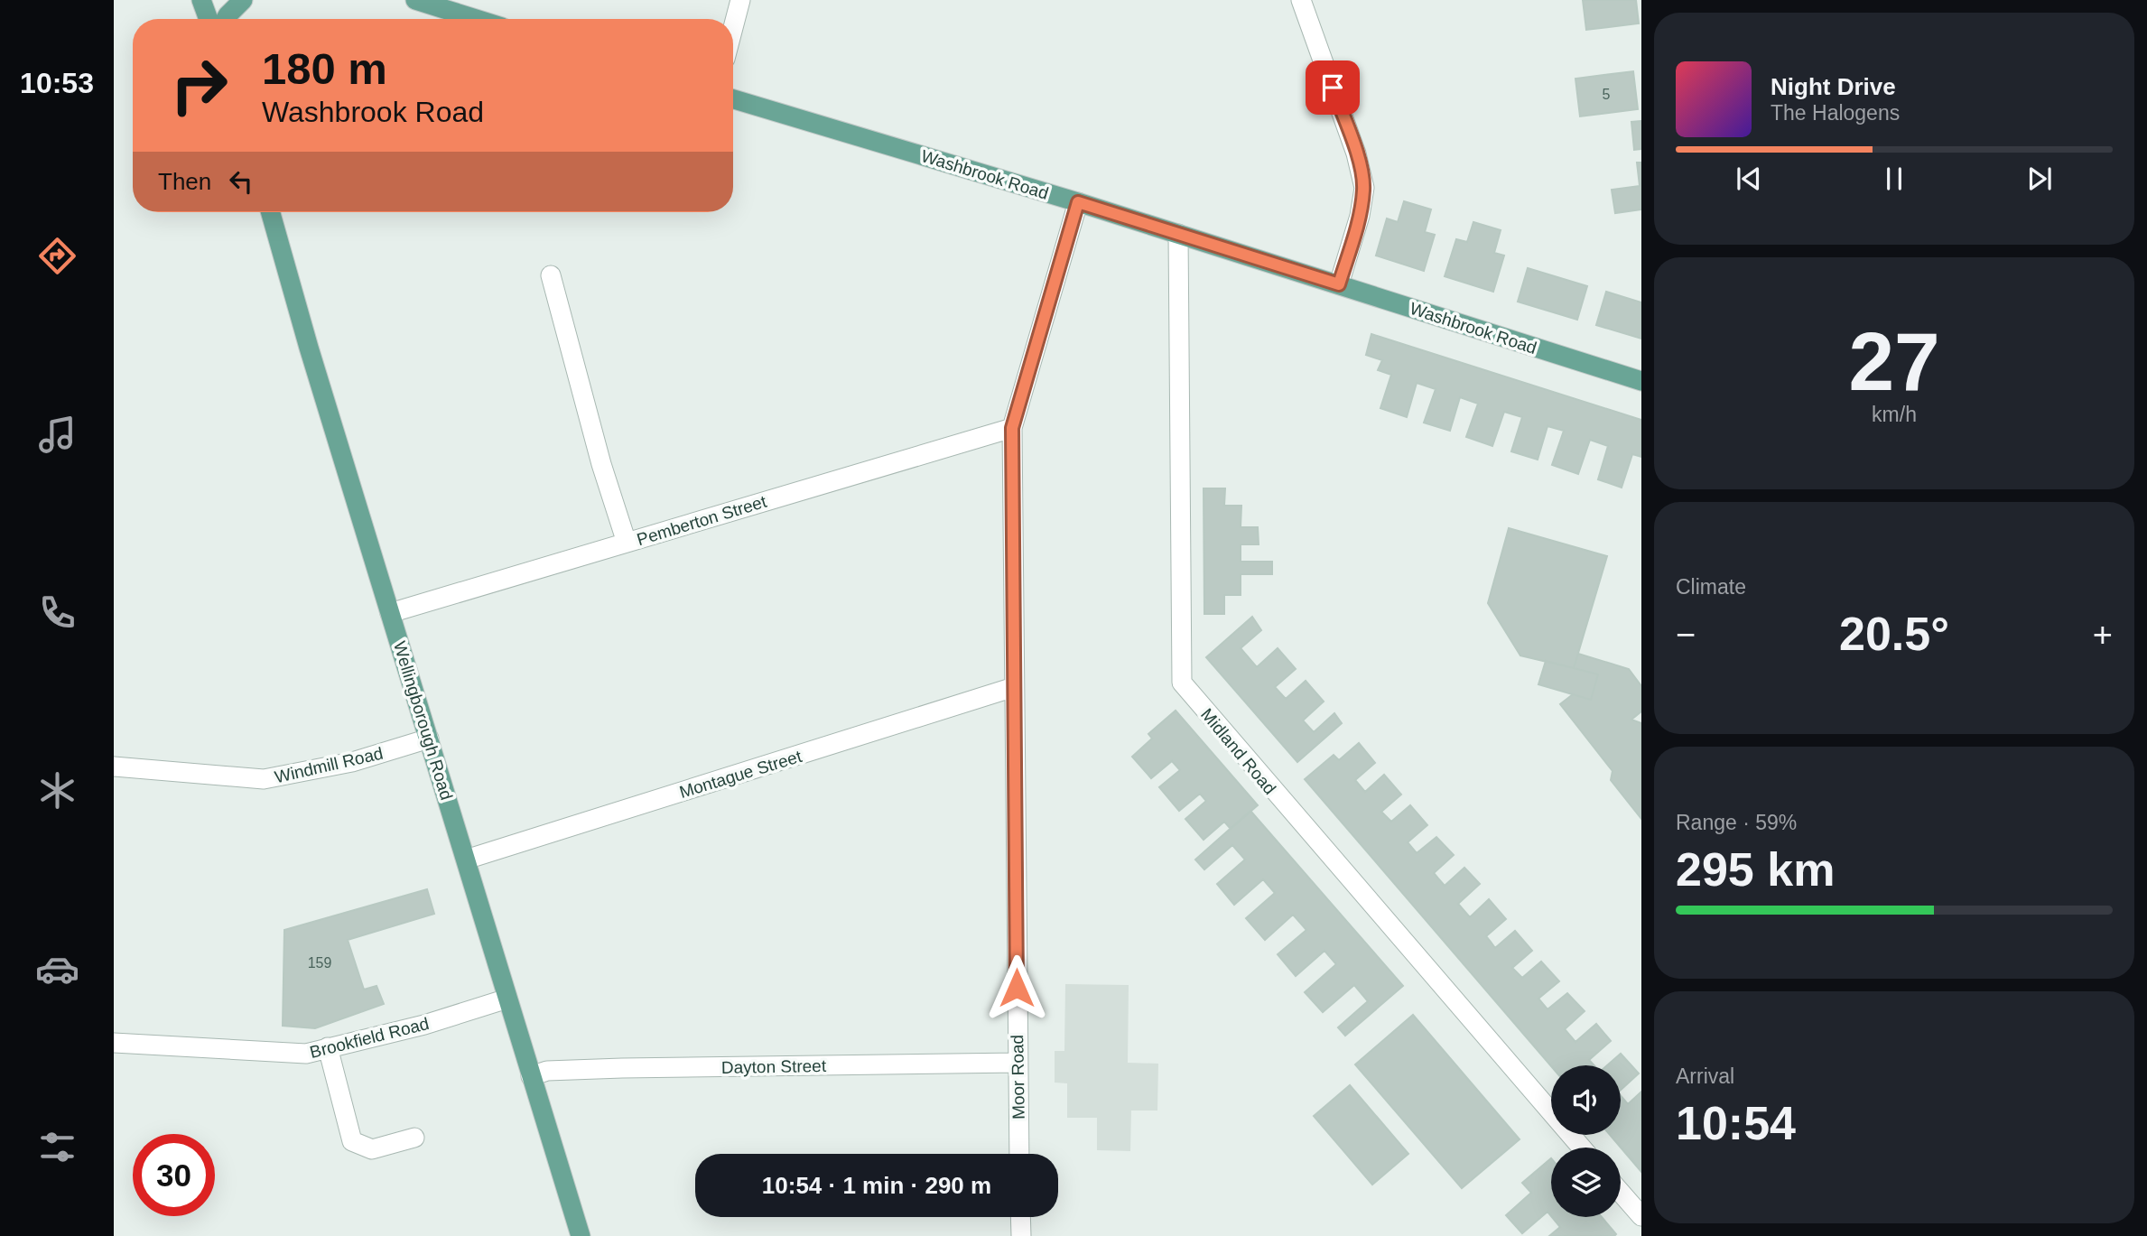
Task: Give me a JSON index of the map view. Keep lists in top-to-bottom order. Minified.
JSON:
{"streets":{"main road":["Washbrook Road","Wellingborough Road"],"street":["Pemberton Street","Midland Road","Windmill Road","Montague Street","Brookfield Road","Dayton Street","Moor Road"]},"crossings":[["Washbrook Road","Midland Road"],["Washbrook Road","Moor Road"],["Pemberton Street","Wellingborough Road"],["Pemberton Street","Moor Road"],["Wellingborough Road","Windmill Road"],["Wellingborough Road","Montague Street"],["Wellingborough Road","Brookfield Road"],["Wellingborough Road","Dayton Street"],["Montague Street","Moor Road"],["Dayton Street","Moor Road"]],"house_numbers":["5","159"],"page":{"tabs":"10:53","turn":["180 m","Washbrook Road"],"song":["Night Drive","The Halogens"],"then":"Then","tile":[["27","km/h"],"Climate",["Range · 59%","295 km"],["Arrival","10:54"]],"heat":["−","20.5°","+"],"limit":"30","trip":"10:54 · 1 min · 290 m"}}
